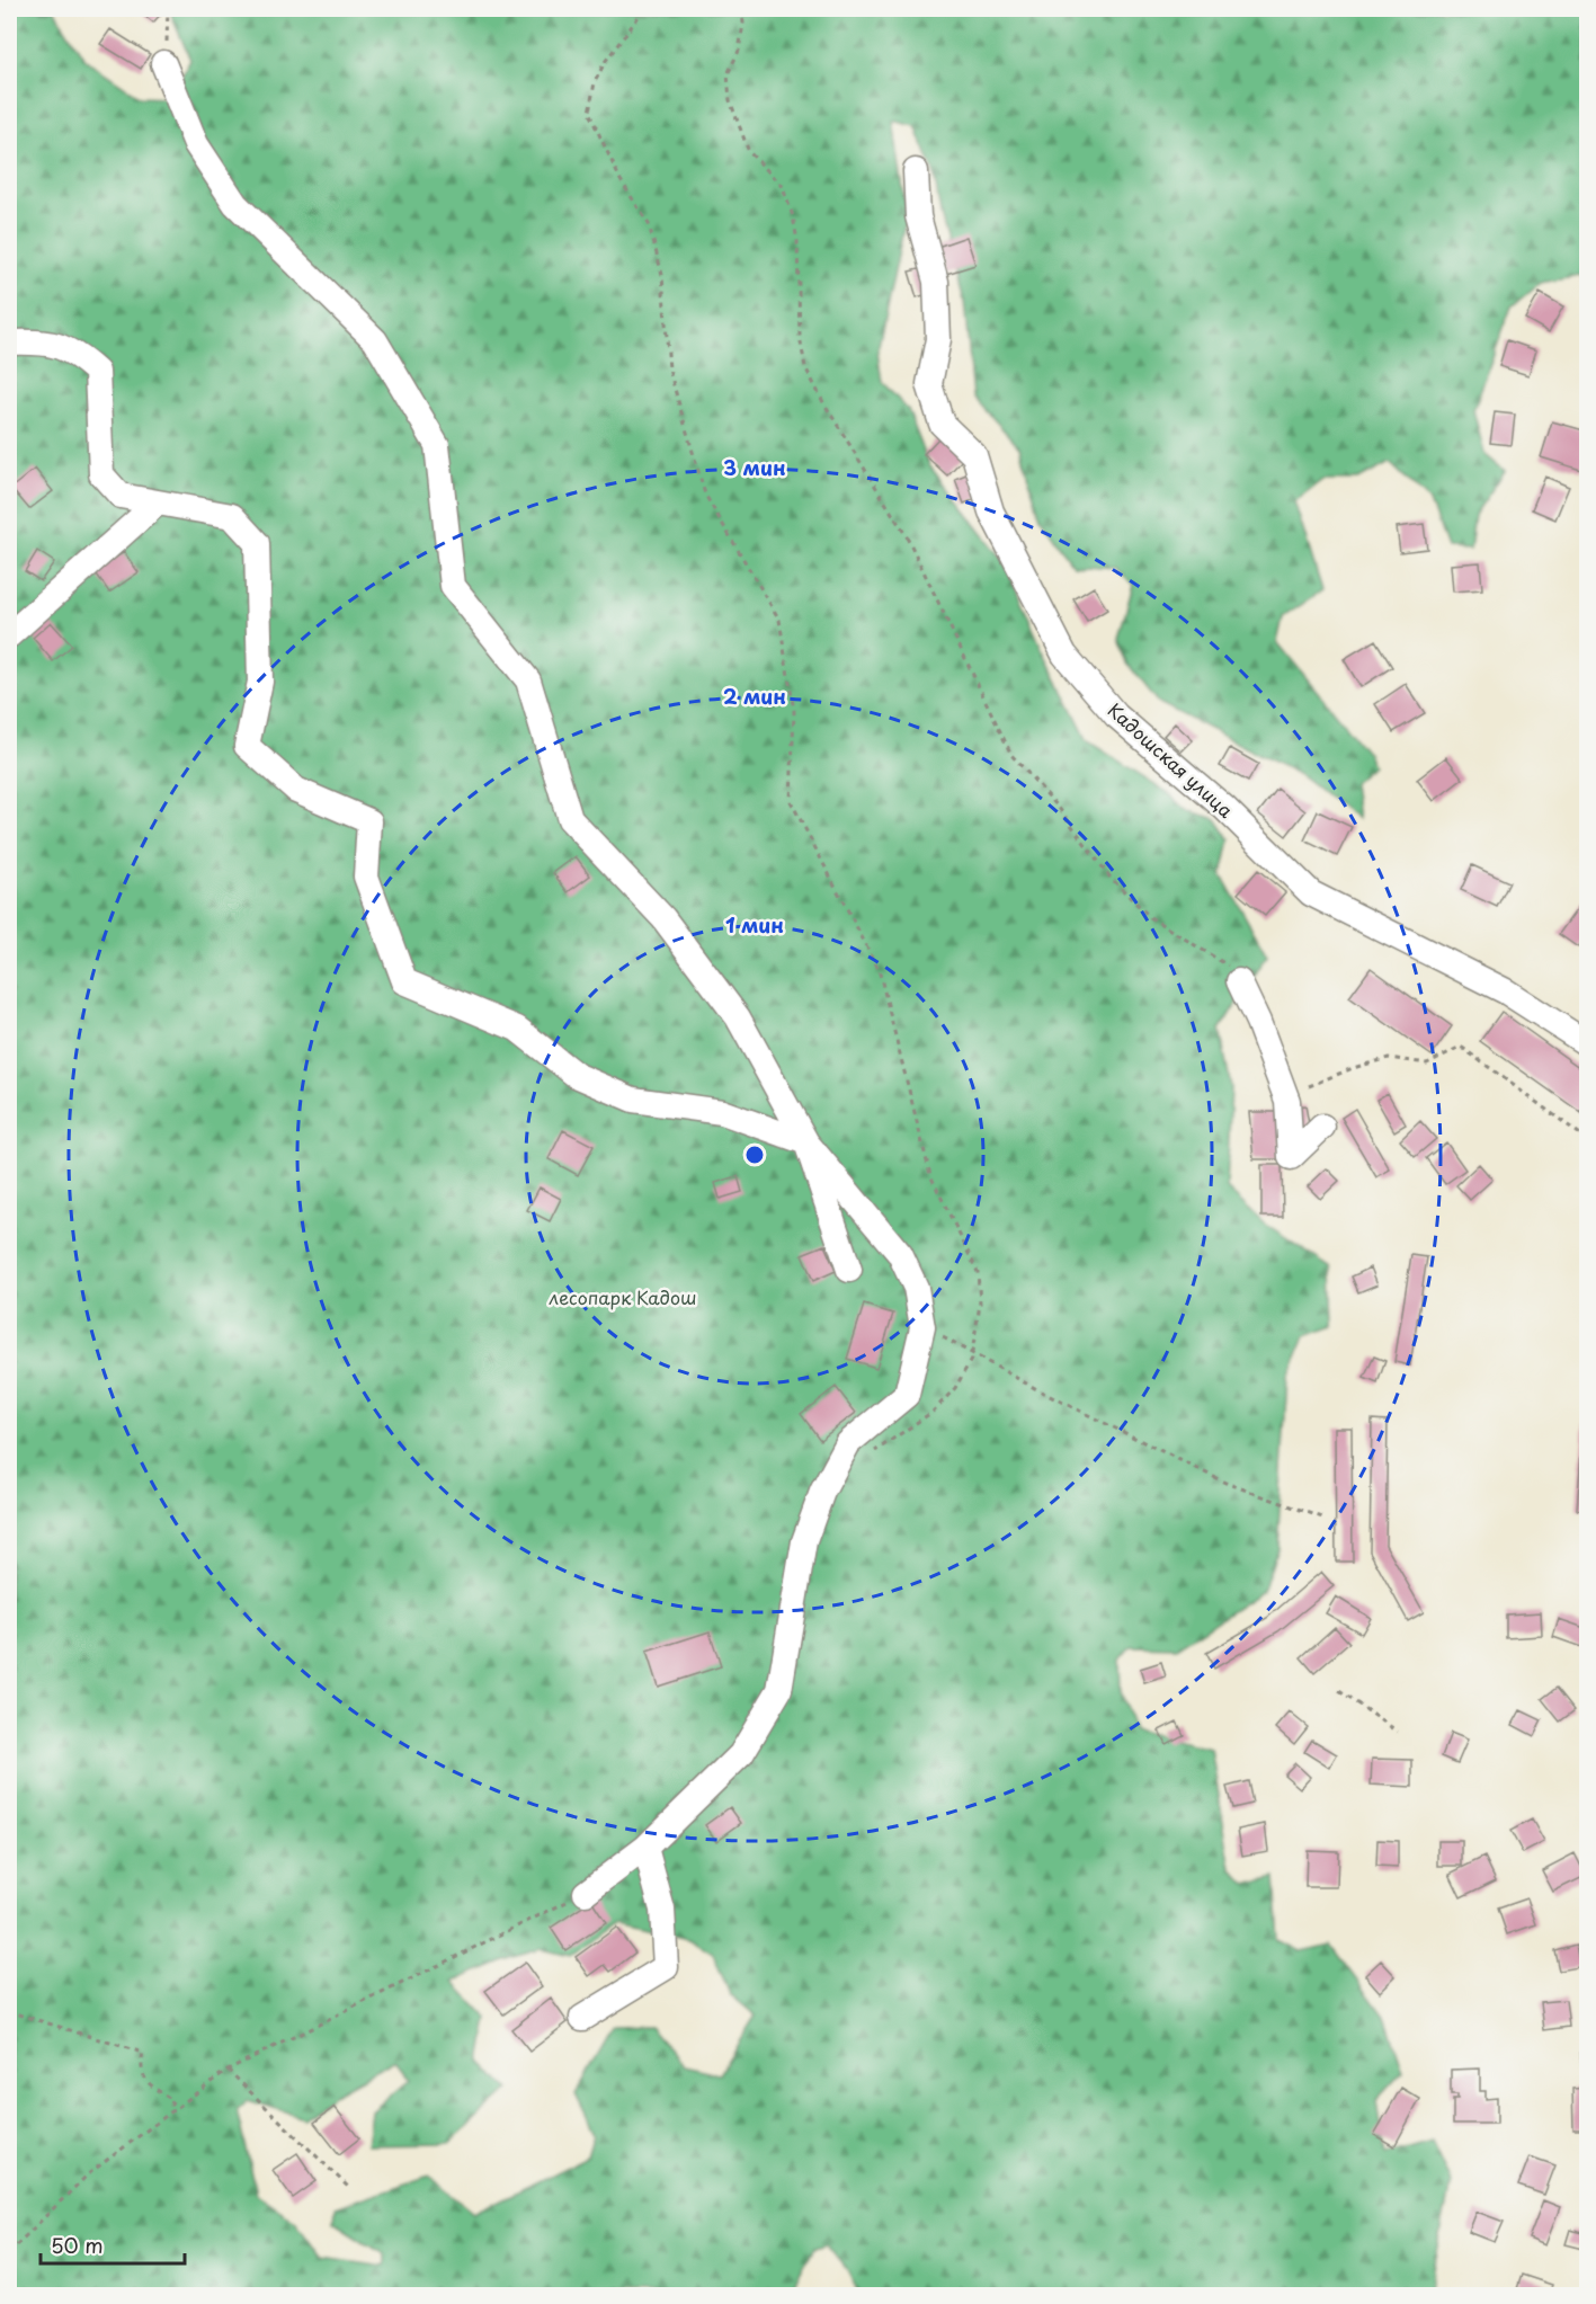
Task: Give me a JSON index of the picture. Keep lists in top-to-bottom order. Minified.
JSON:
{"streets":{"street":["Кадошская улица"]},"parks":["лесопарк Кадош"],"scale_bar":"50 m","rings":["3 мин","2 мин","1 мин"]}
